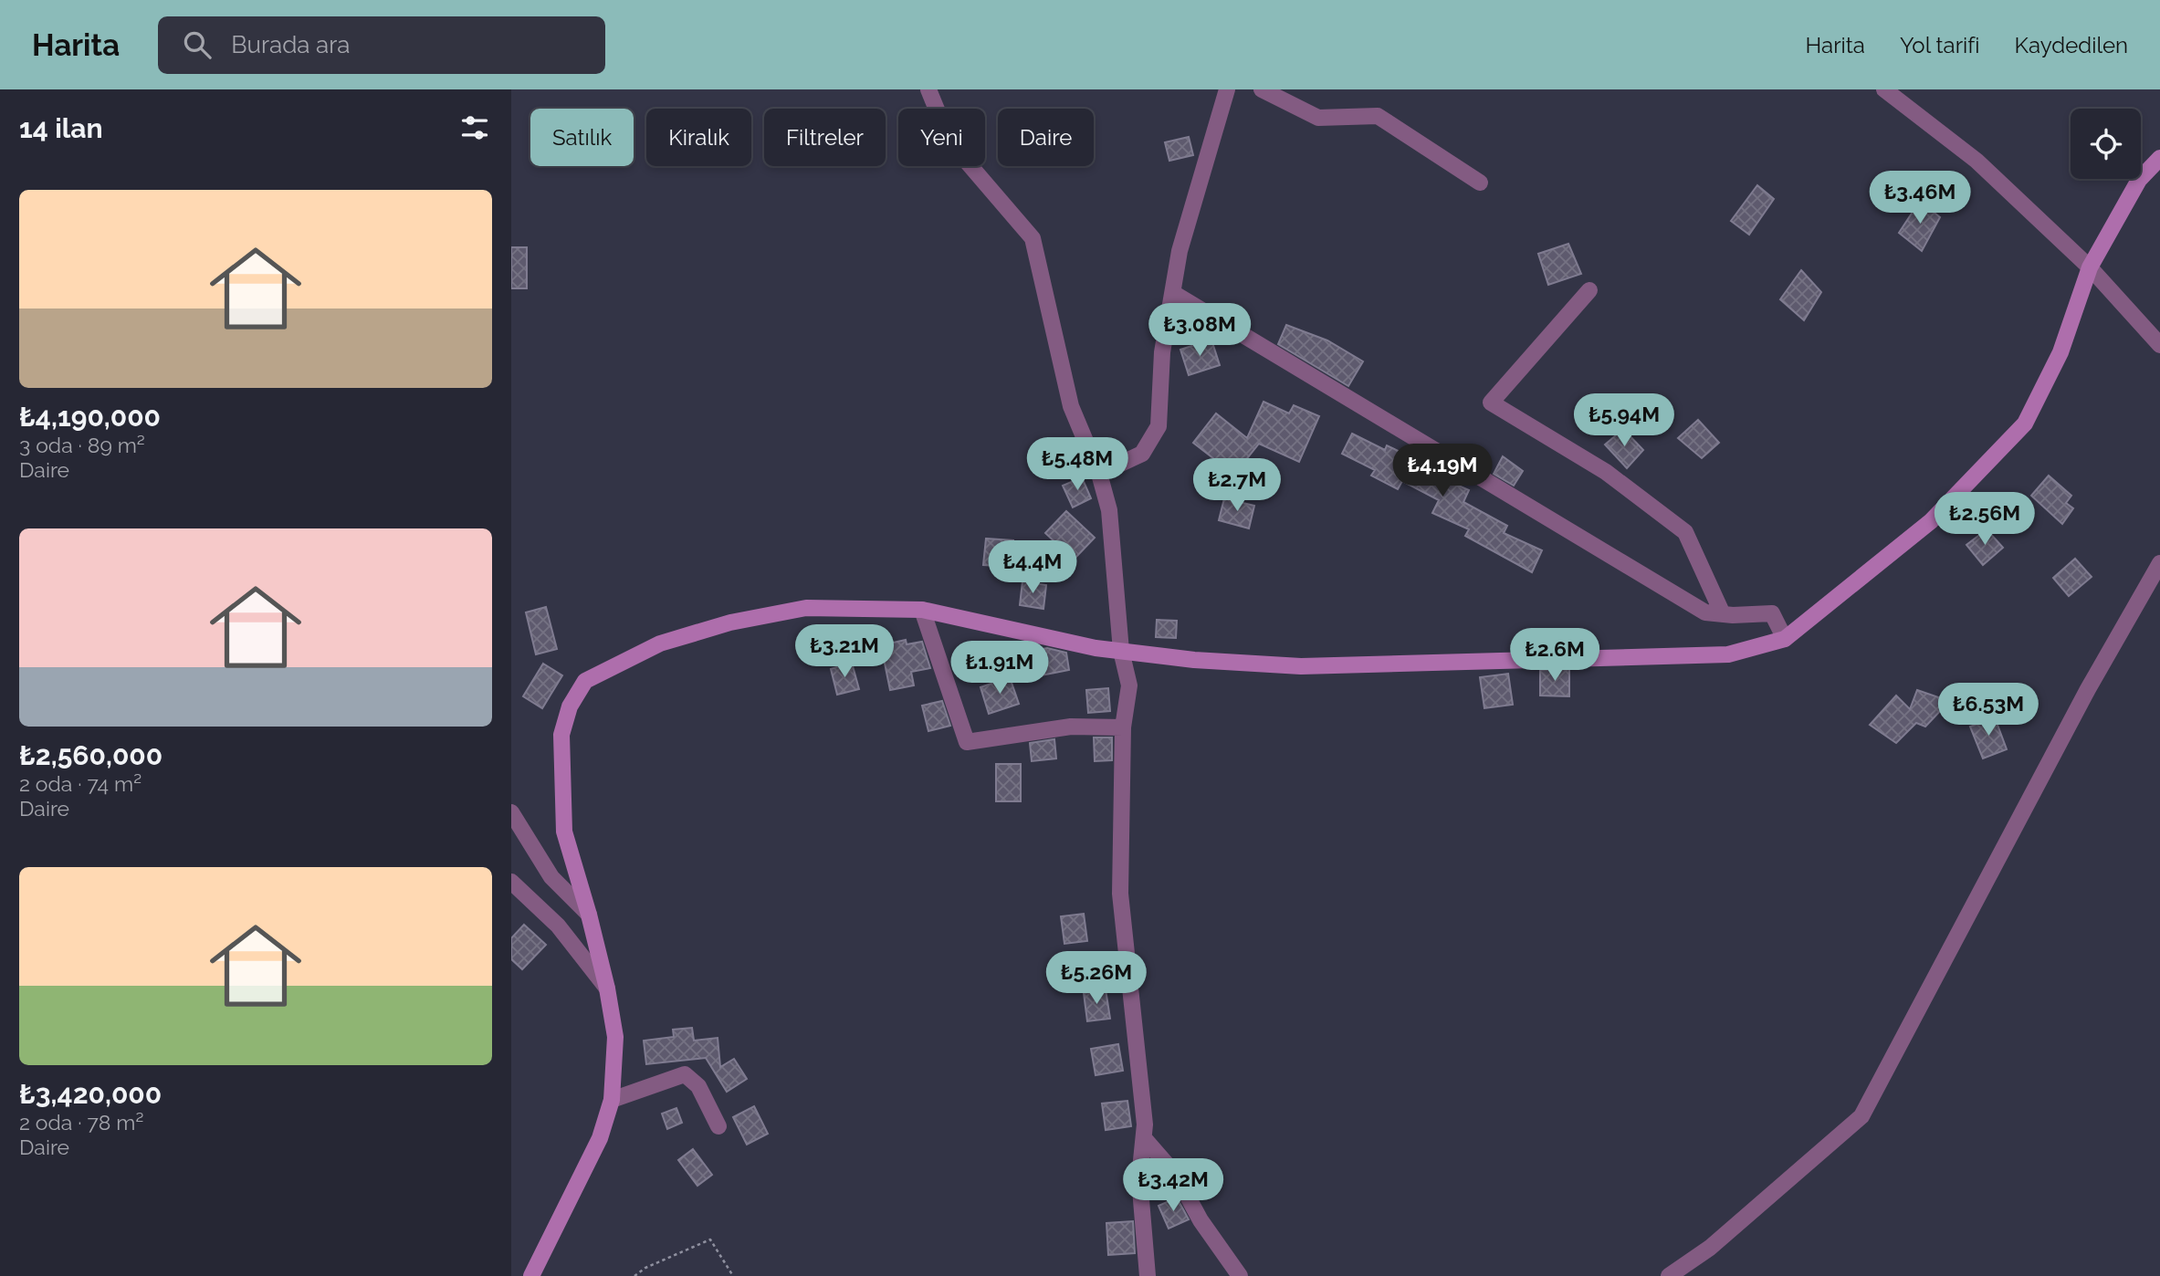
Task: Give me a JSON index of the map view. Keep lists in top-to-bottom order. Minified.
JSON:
{"page":{"header":"Harita","search":"Burada ara","nav":["Harita","Yol tarifi","Kaydedilen"],"heading":"14 ilan","chip":["Satılık","Kiralık","Filtreler","Yeni","Daire"],"list":[{"name":"₺4,190,000","note":"3 oda · 89 m² · Daire"},{"name":"₺2,560,000","note":"2 oda · 74 m² · Daire"},{"name":"₺3,420,000","note":"2 oda · 78 m² · Daire"}],"price":["₺3.46M","₺3.08M","₺5.94M","₺5.48M","₺4.19M","₺2.7M","₺2.56M","₺4.4M","₺3.21M","₺2.6M","₺1.91M","₺6.53M","₺5.26M","₺3.42M"]}}
